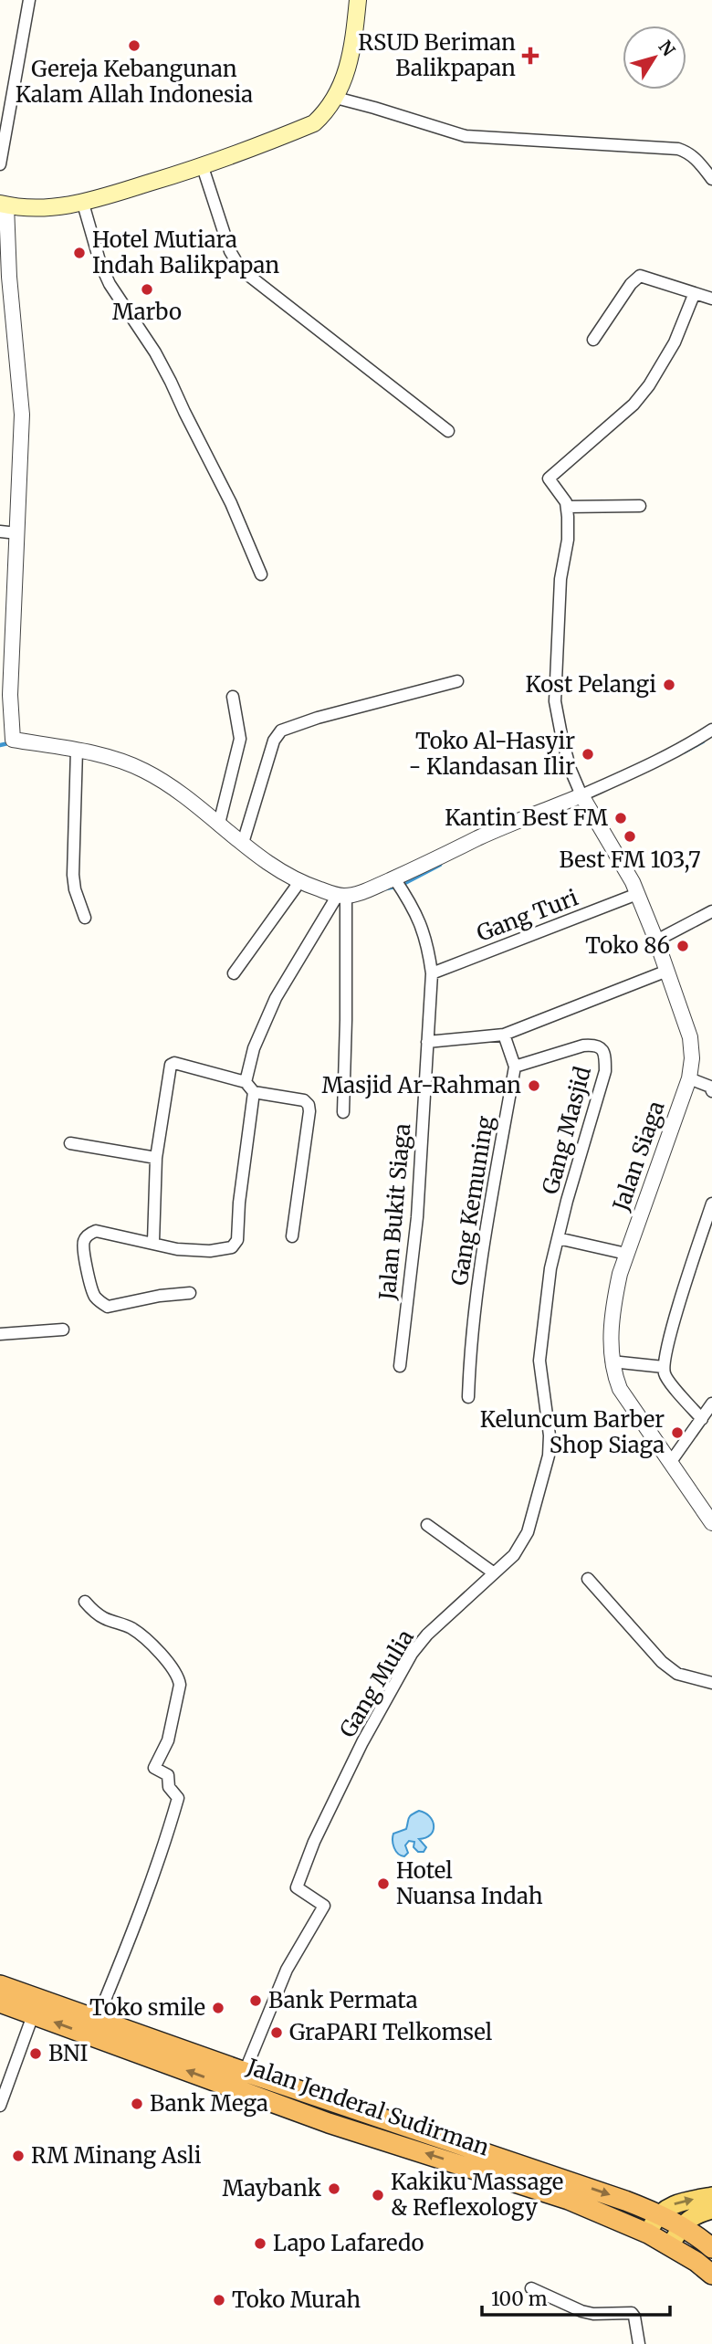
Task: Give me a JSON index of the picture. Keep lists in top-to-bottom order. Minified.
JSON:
{"streets":{"highway":["Jalan Jenderal Sudirman"],"street":["Gang Turi","Gang Masjid","Jalan Siaga","Gang Kemuning","Jalan Bukit Siaga","Gang Mulia"]},"crossings":[["Gang Turi","Jalan Siaga"],["Gang Turi","Jalan Bukit Siaga"],["Gang Masjid","Gang Kemuning"],["Gang Masjid","Gang Mulia"],["Gang Mulia","Jalan Jenderal Sudirman"]],"places":{"other":["Gereja Kebangunan Kalam Allah Indonesia","Hotel Mutiara Indah Balikpapan","Marbo","Kost Pelangi","Toko Al-Hasyir - Klandasan Ilir","Kantin Best FM","Best FM 103,7","Toko 86","Masjid Ar-Rahman","Keluncum Barber Shop Siaga","Hotel Nuansa Indah","Bank Permata","Toko smile","GraPARI Telkomsel","BNI","Bank Mega","RM Minang Asli","Maybank","Kakiku Massage & Reflexology","Lapo Lafaredo","Toko Murah"],"health":["RSUD Beriman Balikpapan"]},"scale_bar":"100 m","north":"top right"}
